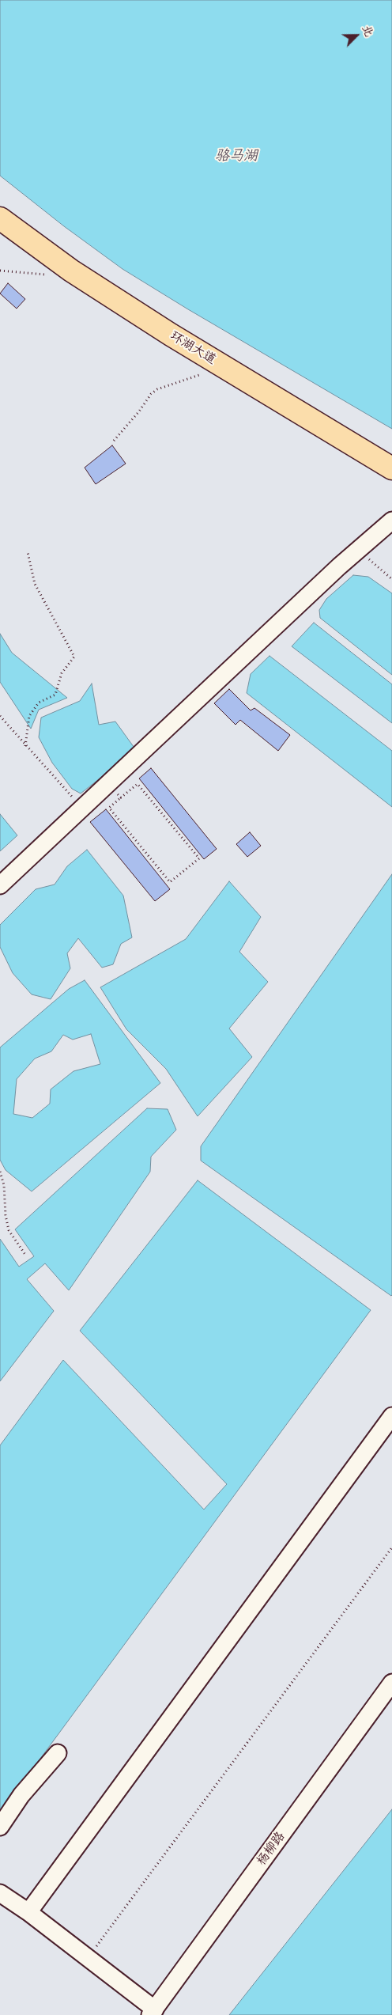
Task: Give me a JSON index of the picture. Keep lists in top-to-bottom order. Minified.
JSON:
{"streets":{"main road":["环湖大道"],"street":["杨柳路"]},"water":["骆马湖"],"north":"top right"}
